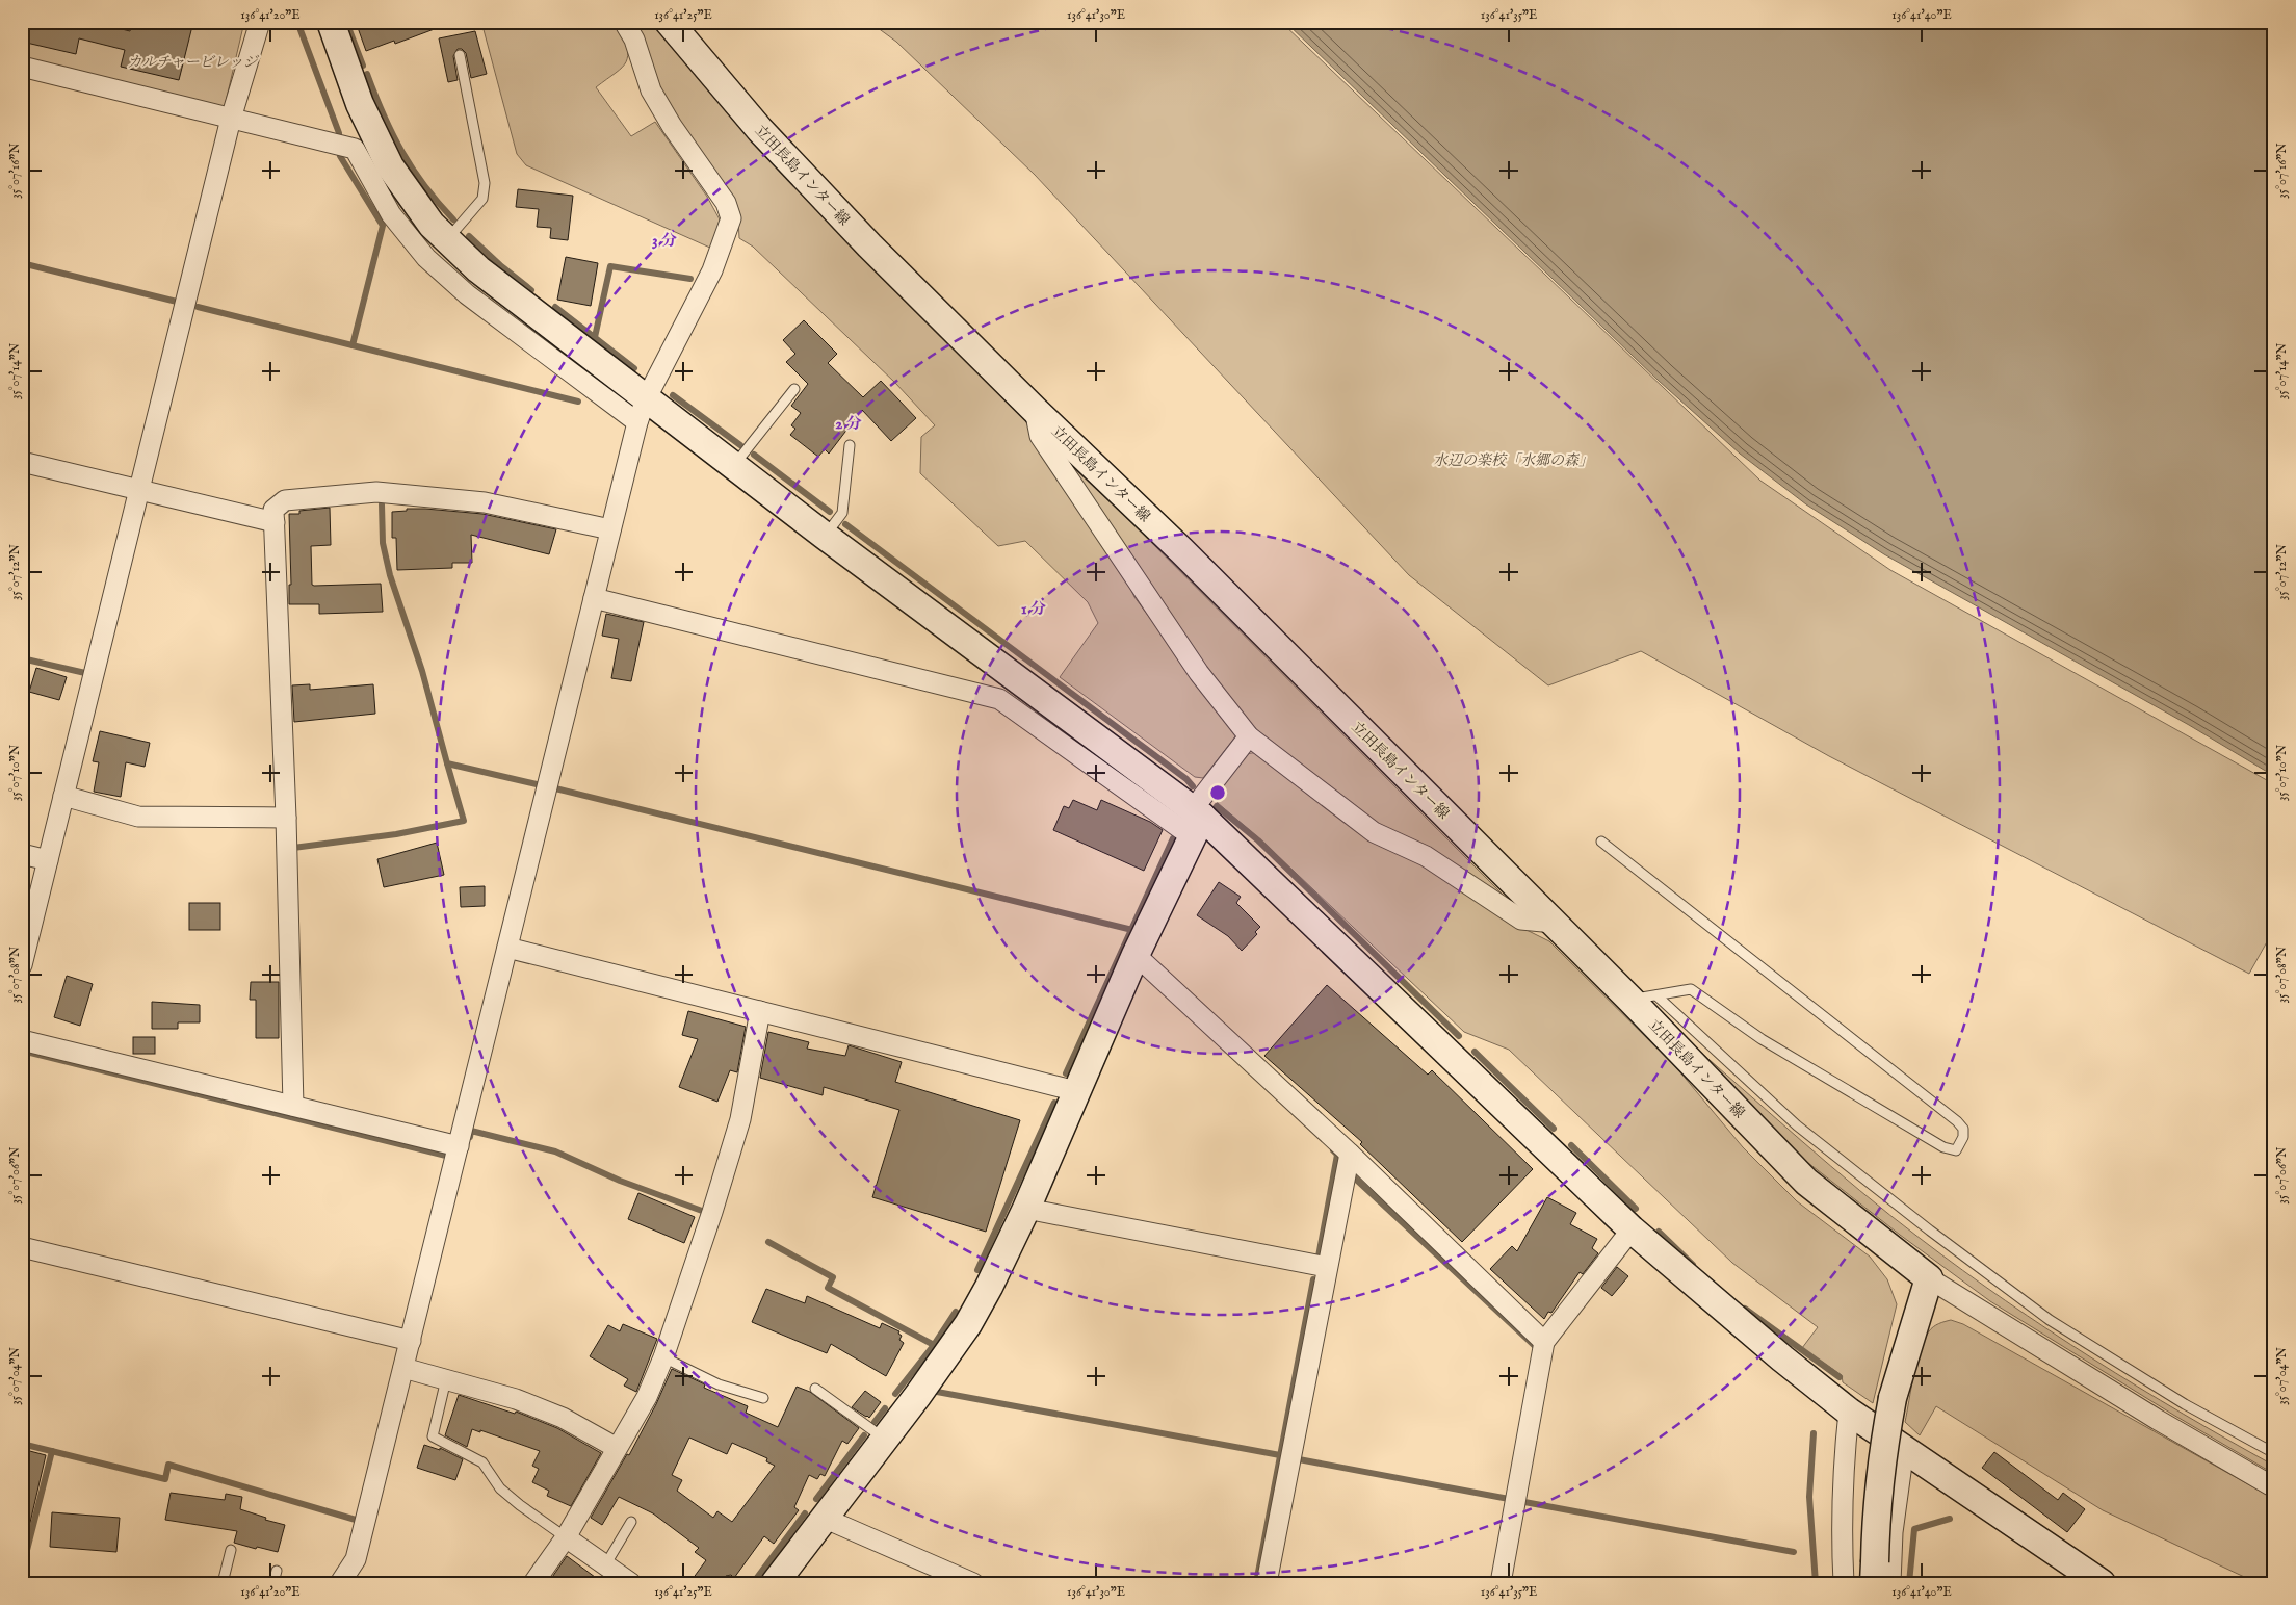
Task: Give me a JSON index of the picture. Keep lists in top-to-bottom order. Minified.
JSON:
{"streets":{"street":["立田長島インター線"]},"parks":["カルチャービレッジ","水辺の楽校「水郷の森」"],"coordinates":["136°41'20\"E","136°41'25\"E","136°41'30\"E","136°41'35\"E","136°41'40\"E","35°07'16\"N","35°07'14\"N","35°07'12\"N","35°07'10\"N","35°07'08\"N","35°07'06\"N","35°07'04\"N"],"rings":["3 分","2 分","1 分"]}
